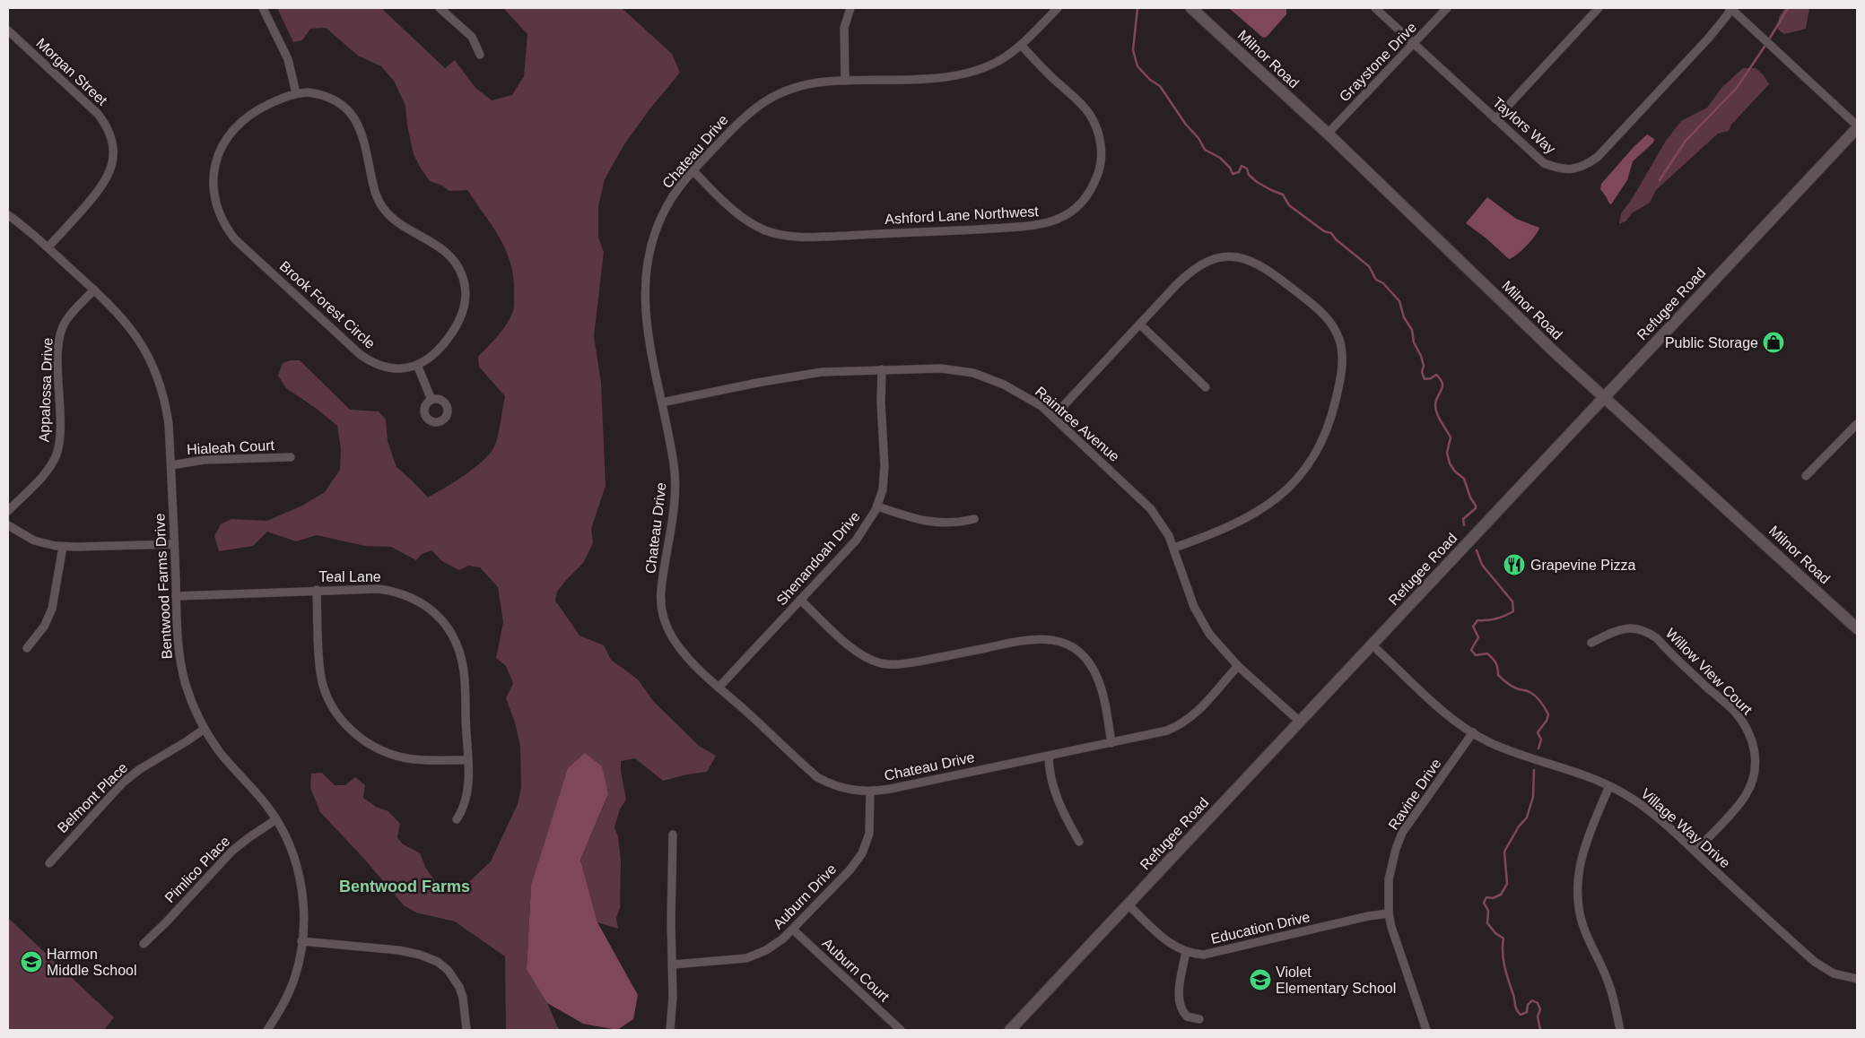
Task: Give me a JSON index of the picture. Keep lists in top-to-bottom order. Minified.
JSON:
{"streets":{"main road":["Milnor Road","Refugee Road"],"street":["Graystone Drive","Morgan Street","Taylors Way","Chateau Drive","Ashford Lane Northwest","Brook Forest Circle","Appalossa Drive","Raintree Avenue","Hialeah Court","Shenandoah Drive","Teal Lane","Bentwood Farms Drive","Willow View Court","Ravine Drive","Belmont Place","Village Way Drive","Pimlico Place","Auburn Drive","Education Drive","Auburn Court"]},"crossings":[["Milnor Road","Graystone Drive"],["Milnor Road","Refugee Road"],["Graystone Drive","Taylors Way"],["Morgan Street","Bentwood Farms Drive"],["Chateau Drive","Ashford Lane Northwest"],["Chateau Drive","Raintree Avenue"],["Chateau Drive","Shenandoah Drive"],["Chateau Drive","Auburn Drive"],["Refugee Road","Raintree Avenue"],["Refugee Road","Village Way Drive"],["Refugee Road","Education Drive"],["Appalossa Drive","Bentwood Farms Drive"],["Raintree Avenue","Shenandoah Drive"],["Hialeah Court","Bentwood Farms Drive"],["Teal Lane","Bentwood Farms Drive"],["Bentwood Farms Drive","Belmont Place"],["Bentwood Farms Drive","Pimlico Place"],["Willow View Court","Village Way Drive"],["Ravine Drive","Village Way Drive"],["Ravine Drive","Education Drive"],["Auburn Drive","Auburn Court"]],"districts":["Bentwood Farms"],"places":{"shop":["Public Storage"],"restaurant":["Grapevine Pizza"],"school or university":["Harmon Middle School","Violet Elementary School"]}}
